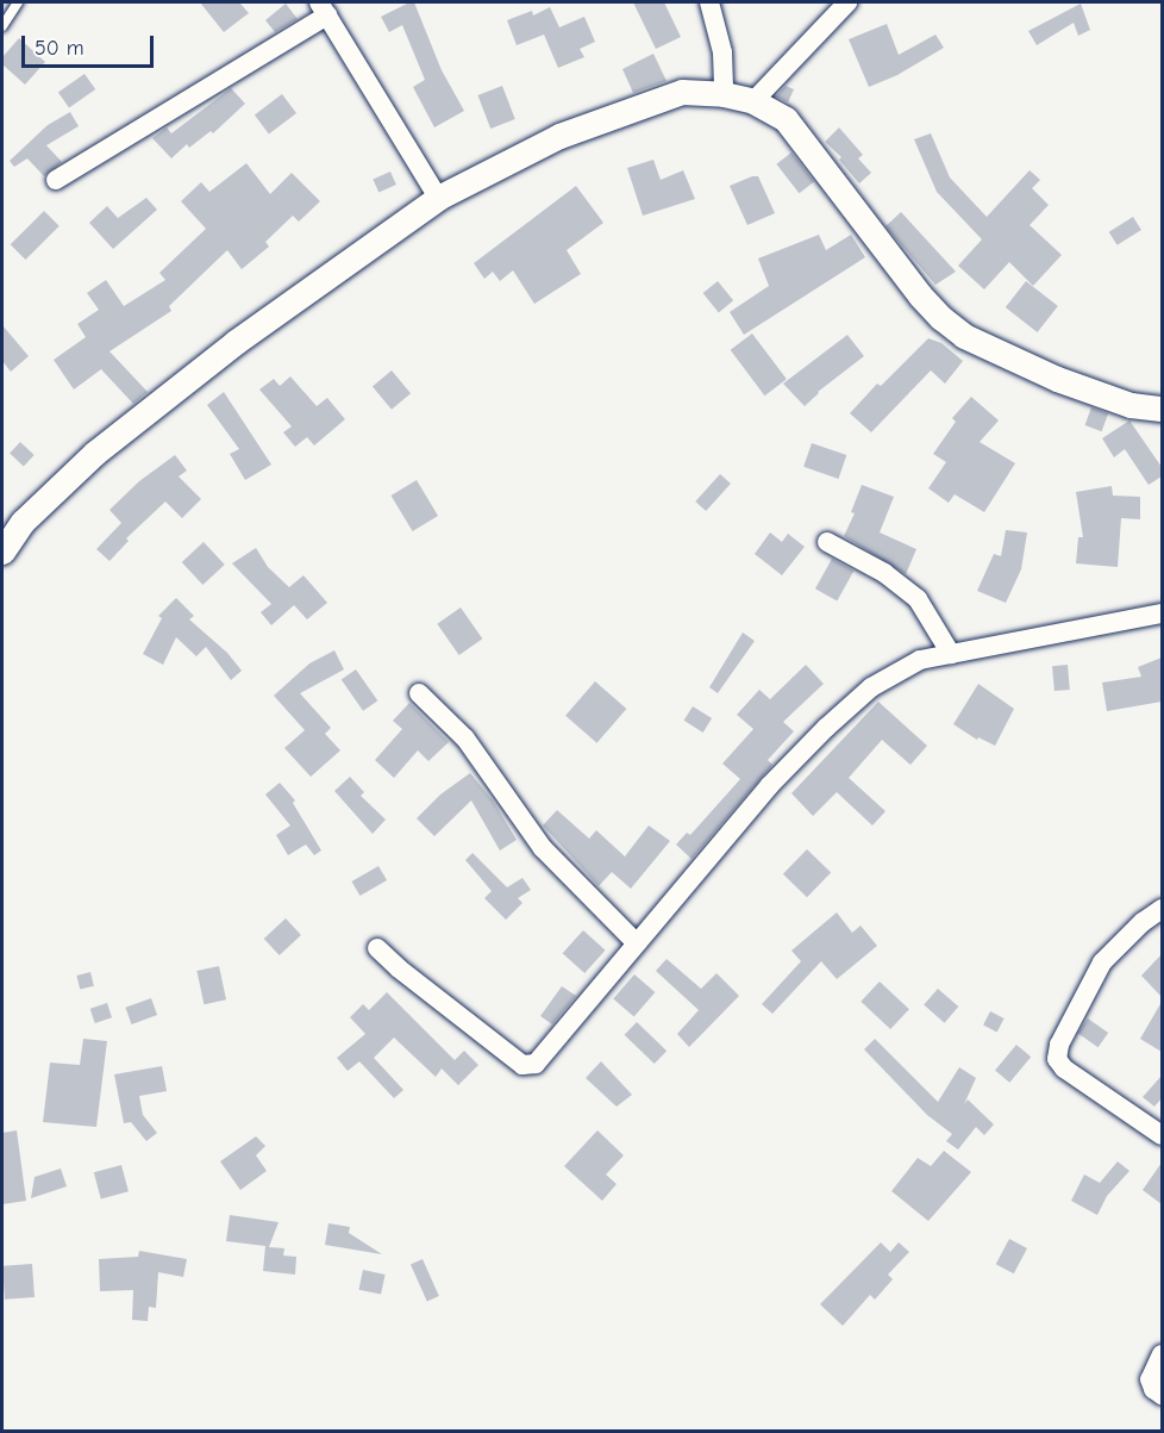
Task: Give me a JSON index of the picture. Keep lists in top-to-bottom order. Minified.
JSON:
{"scale_bar":"50 m"}
